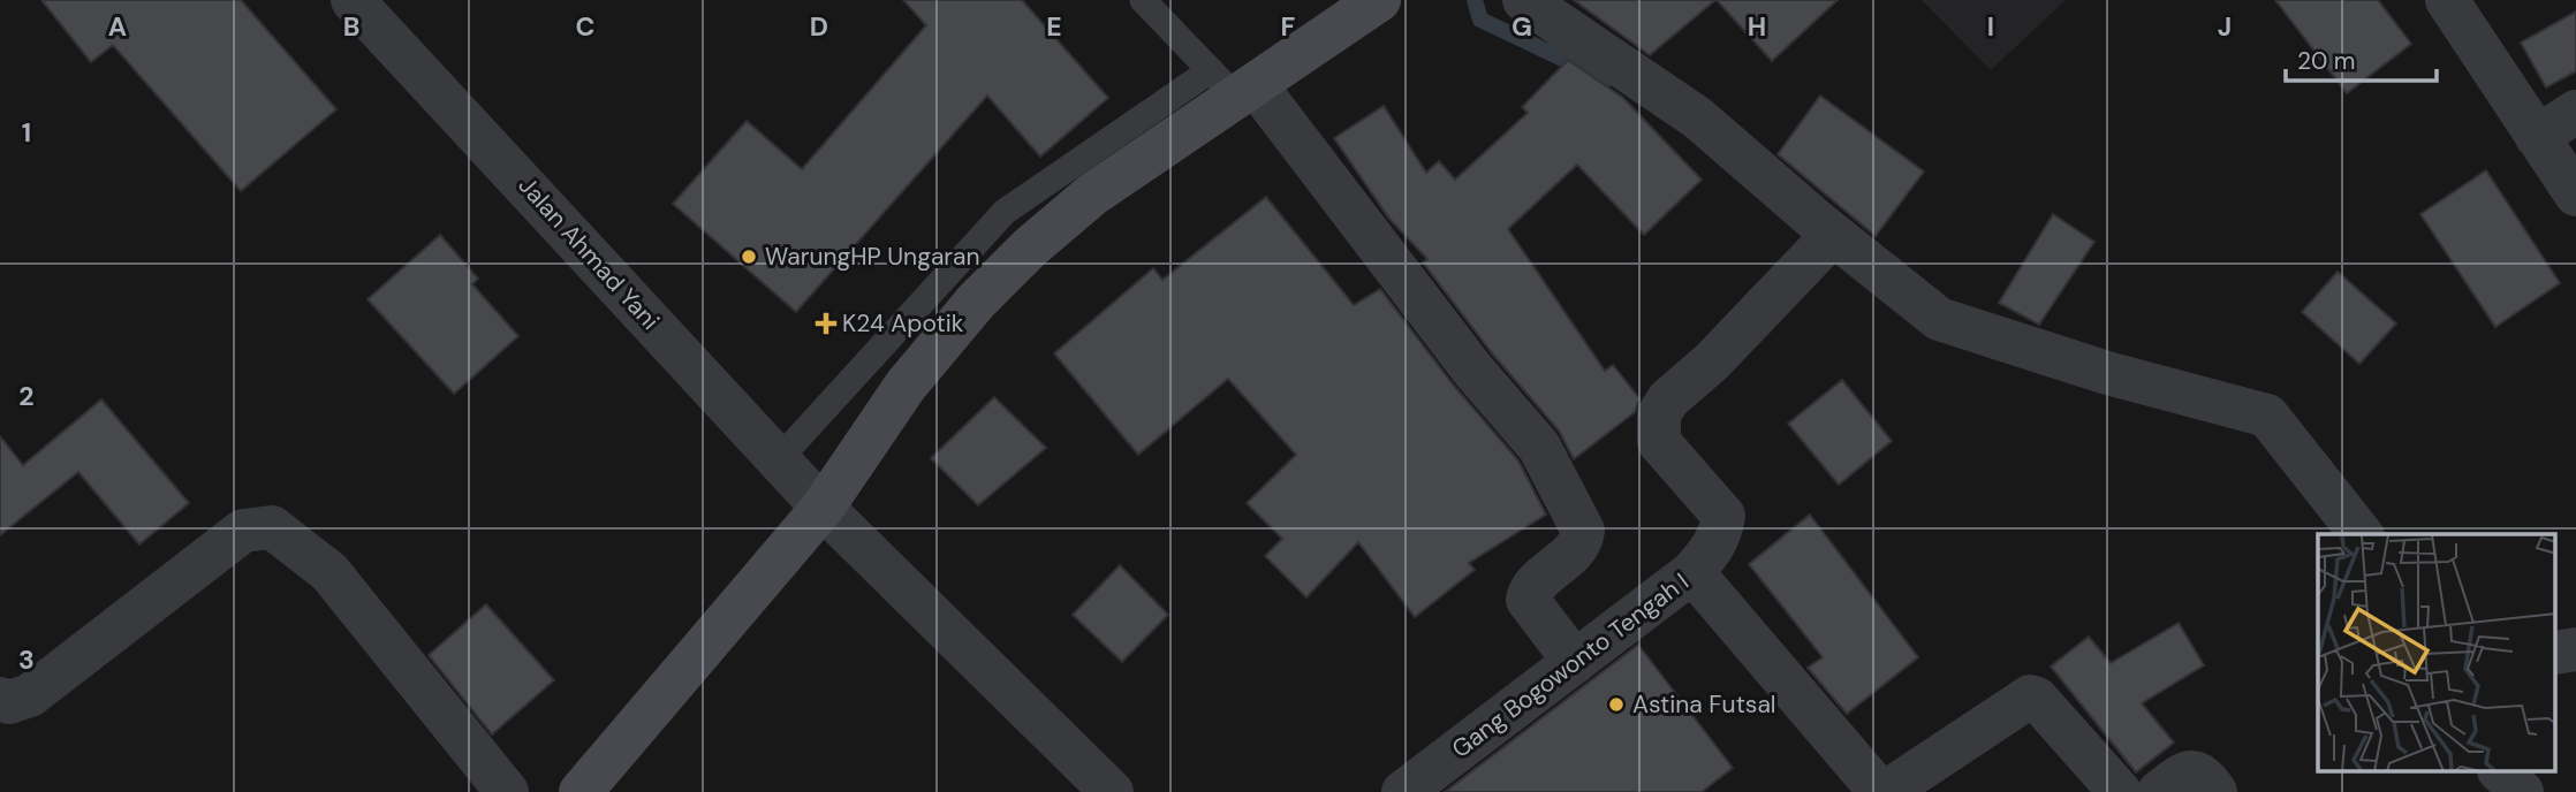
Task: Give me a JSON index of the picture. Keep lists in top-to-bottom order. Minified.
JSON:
{"streets":{"street":["Jalan Ahmad Yani","Gang Bogowonto Tengah I"]},"places":{"other":["WarungHP Ungaran","Astina Futsal"],"health":["K24 Apotik"]},"scale_bar":"20 m","grid":{"columns":["A","B","C","D","E","F","G","H","I","J"],"rows":["1","2","3"]}}
